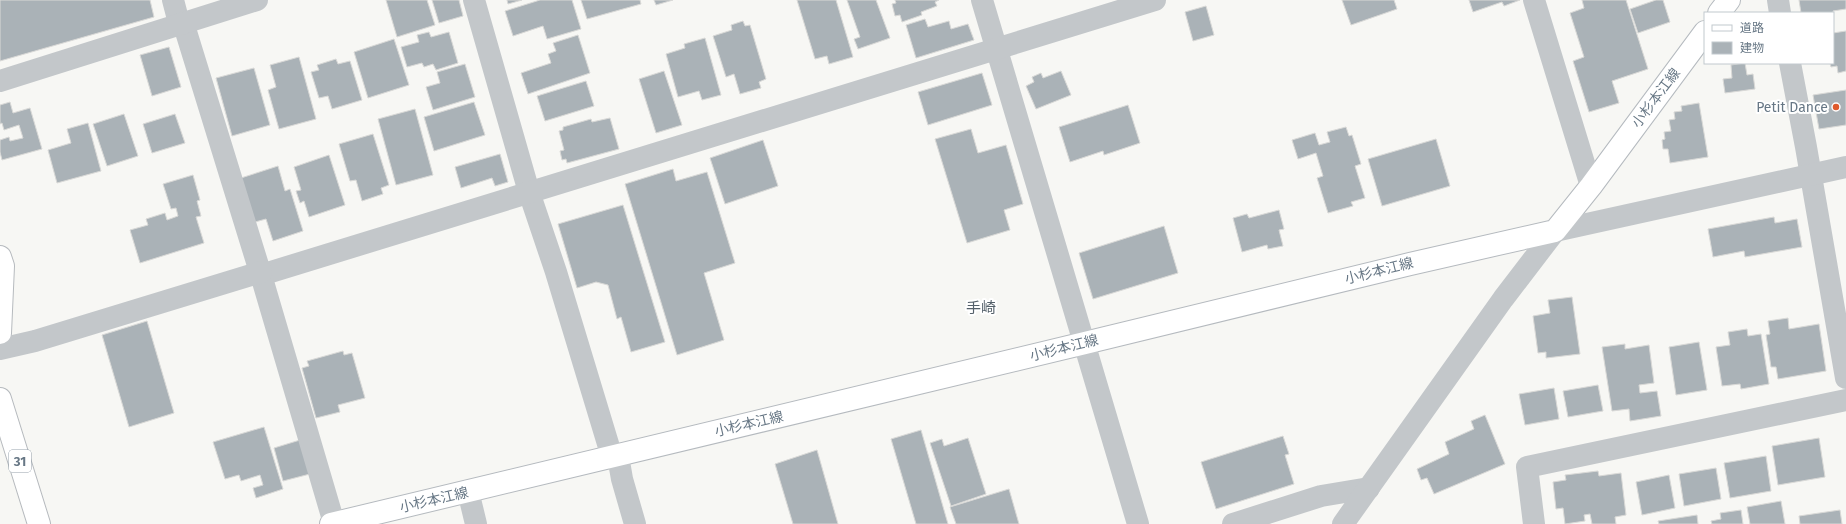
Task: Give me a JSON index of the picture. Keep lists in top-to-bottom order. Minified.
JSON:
{"streets":{"main road":["小杉本江線","31"]},"districts":["手崎"],"places":["Petit Dance"],"legend":["道路","建物"]}
